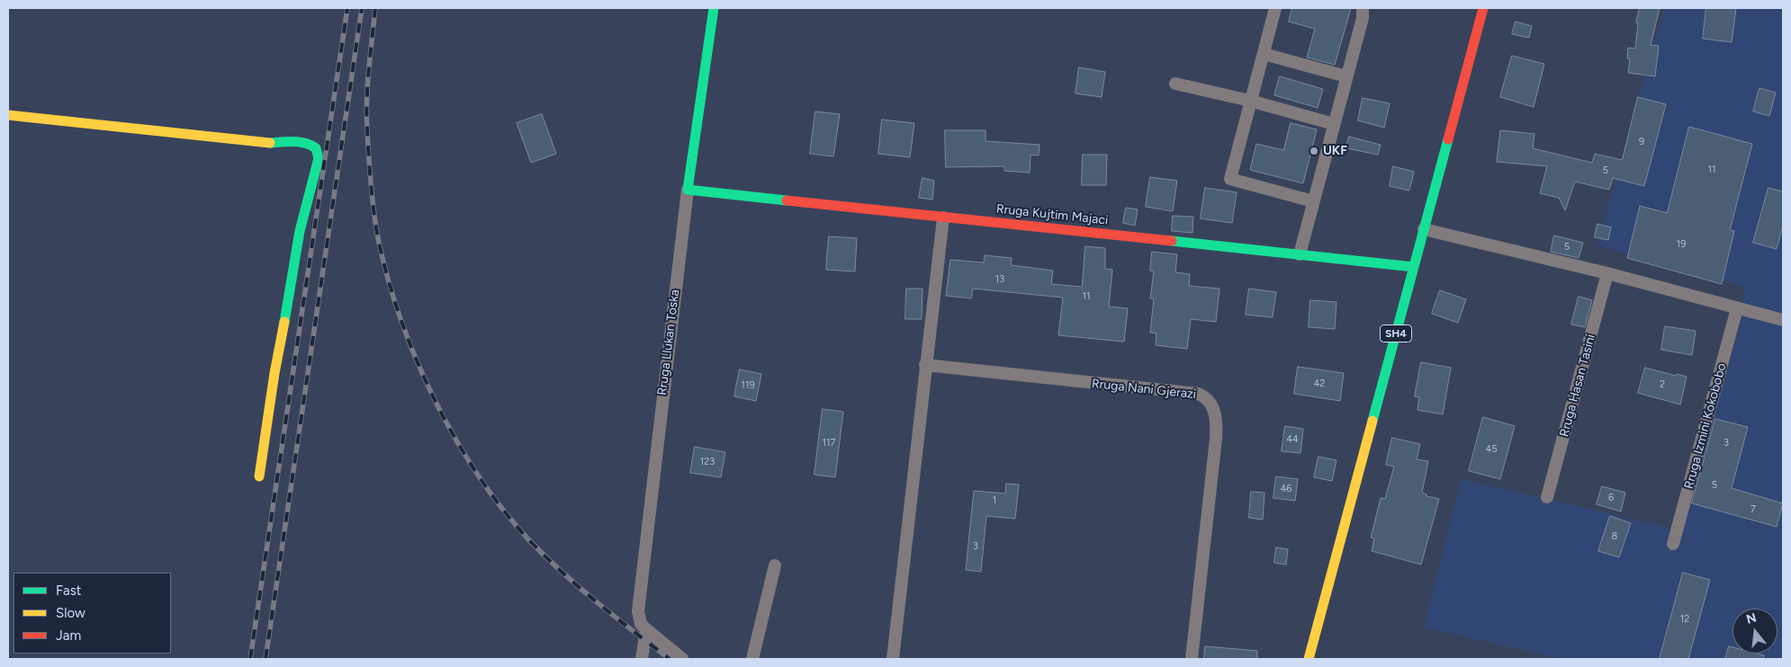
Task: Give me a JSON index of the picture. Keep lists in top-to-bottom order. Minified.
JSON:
{"streets":{"street":["Rruga Kujtim Majaci","SH4","Rruga Llukan Toska","Rruga Hasan Tasini","Rruga Nani Gjerazi","Rruga Izmini Kokobobo"]},"crossings":[["Rruga Kujtim Majaci","SH4"],["Rruga Kujtim Majaci","Rruga Llukan Toska"]],"places":["UKF"],"house_numbers":["9","11","5","19","5","13","11","42","2","119","44","117","3","45","123","5","46","6","1","7","8","3","12"],"legend":["Fast","Slow","Jam"],"north":"top"}
